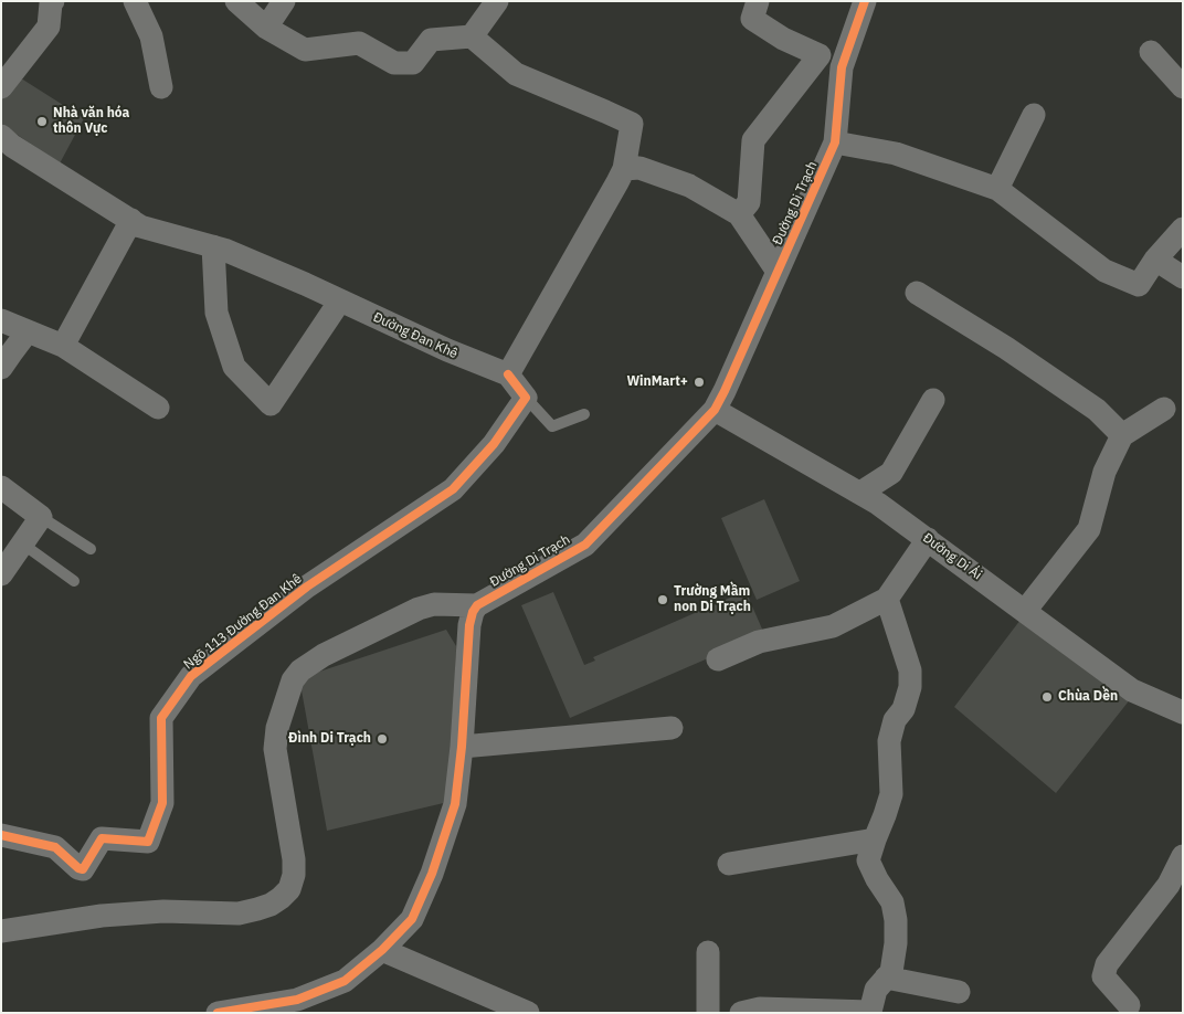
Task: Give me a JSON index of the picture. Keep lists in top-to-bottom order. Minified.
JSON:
{"streets":{"street":["Đường Di Trạch","Đường Đan Khê","Đường Di Ái","Ngõ 113 Đường Đan Khê"]},"crossings":[["Đường Di Trạch","Đường Di Ái"]],"places":["Nhà văn hóa thôn Vực","WinMart+","Trường Mầm non Di Trạch","Chùa Dền","Đình Di Trạch"]}
